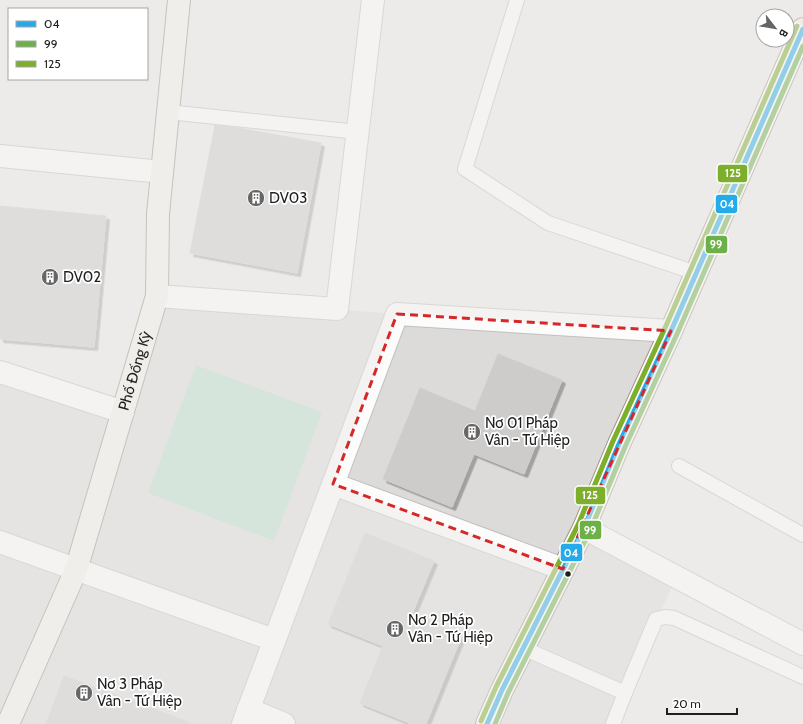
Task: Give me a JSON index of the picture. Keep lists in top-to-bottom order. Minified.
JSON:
{"streets":{"street":["Phố Đống Kỳ"]},"places":{"building":["DV03","DV02","Nơ 01 Pháp Vân - Tứ Hiệp","Nơ 2 Pháp Vân - Tứ Hiệp","Nơ 3 Pháp Vân - Tứ Hiệp"]},"lines":["transit line 125","transit line 04","transit line 99"],"legend":["04","99","125"],"scale_bar":"20 m","north":"bottom right"}
